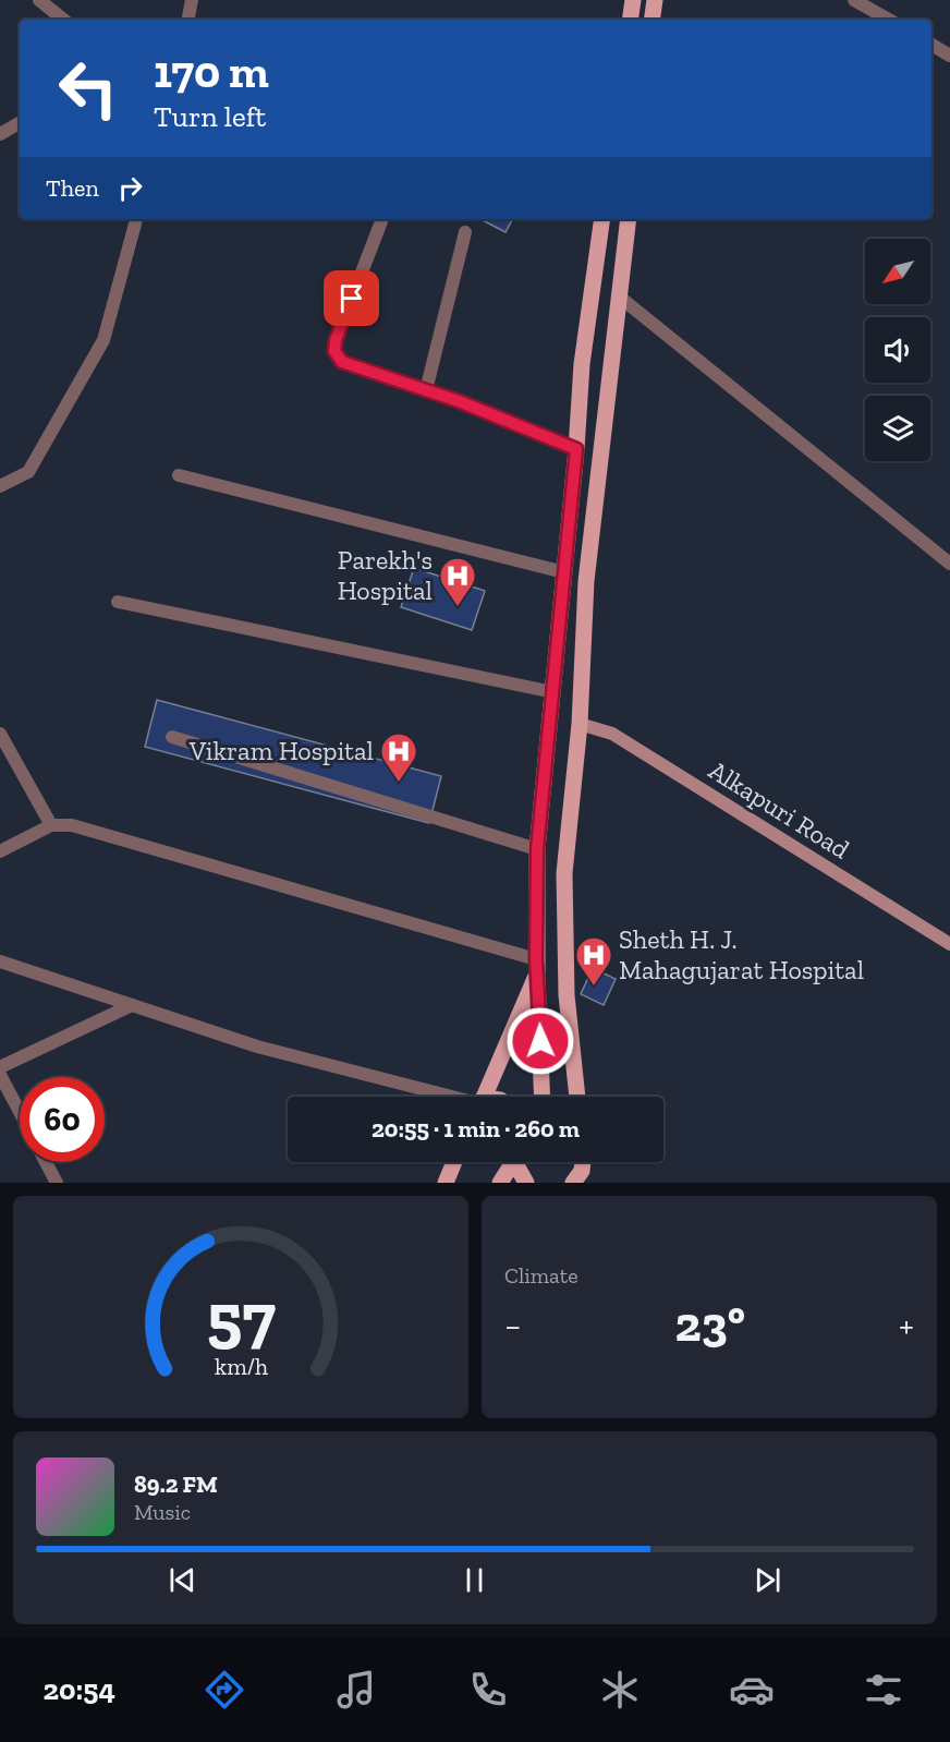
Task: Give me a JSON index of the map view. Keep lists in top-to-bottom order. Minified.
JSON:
{"streets":{"street":["Alkapuri Road"]},"places":{"hospital":["Parekh's Hospital","Vikram Hospital","Sheth H. J. Mahagujarat Hospital"]},"north":"bottom left","page":{"turn":["170 m","Turn left"],"then":"Then","limit":"60","trip":"20:55 · 1 min · 260 m","tile":"Climate","heat":["−","23°","+"],"song":["89.2 FM","Music"],"tabs":"20:54","gauge":["57","km/h"]}}
